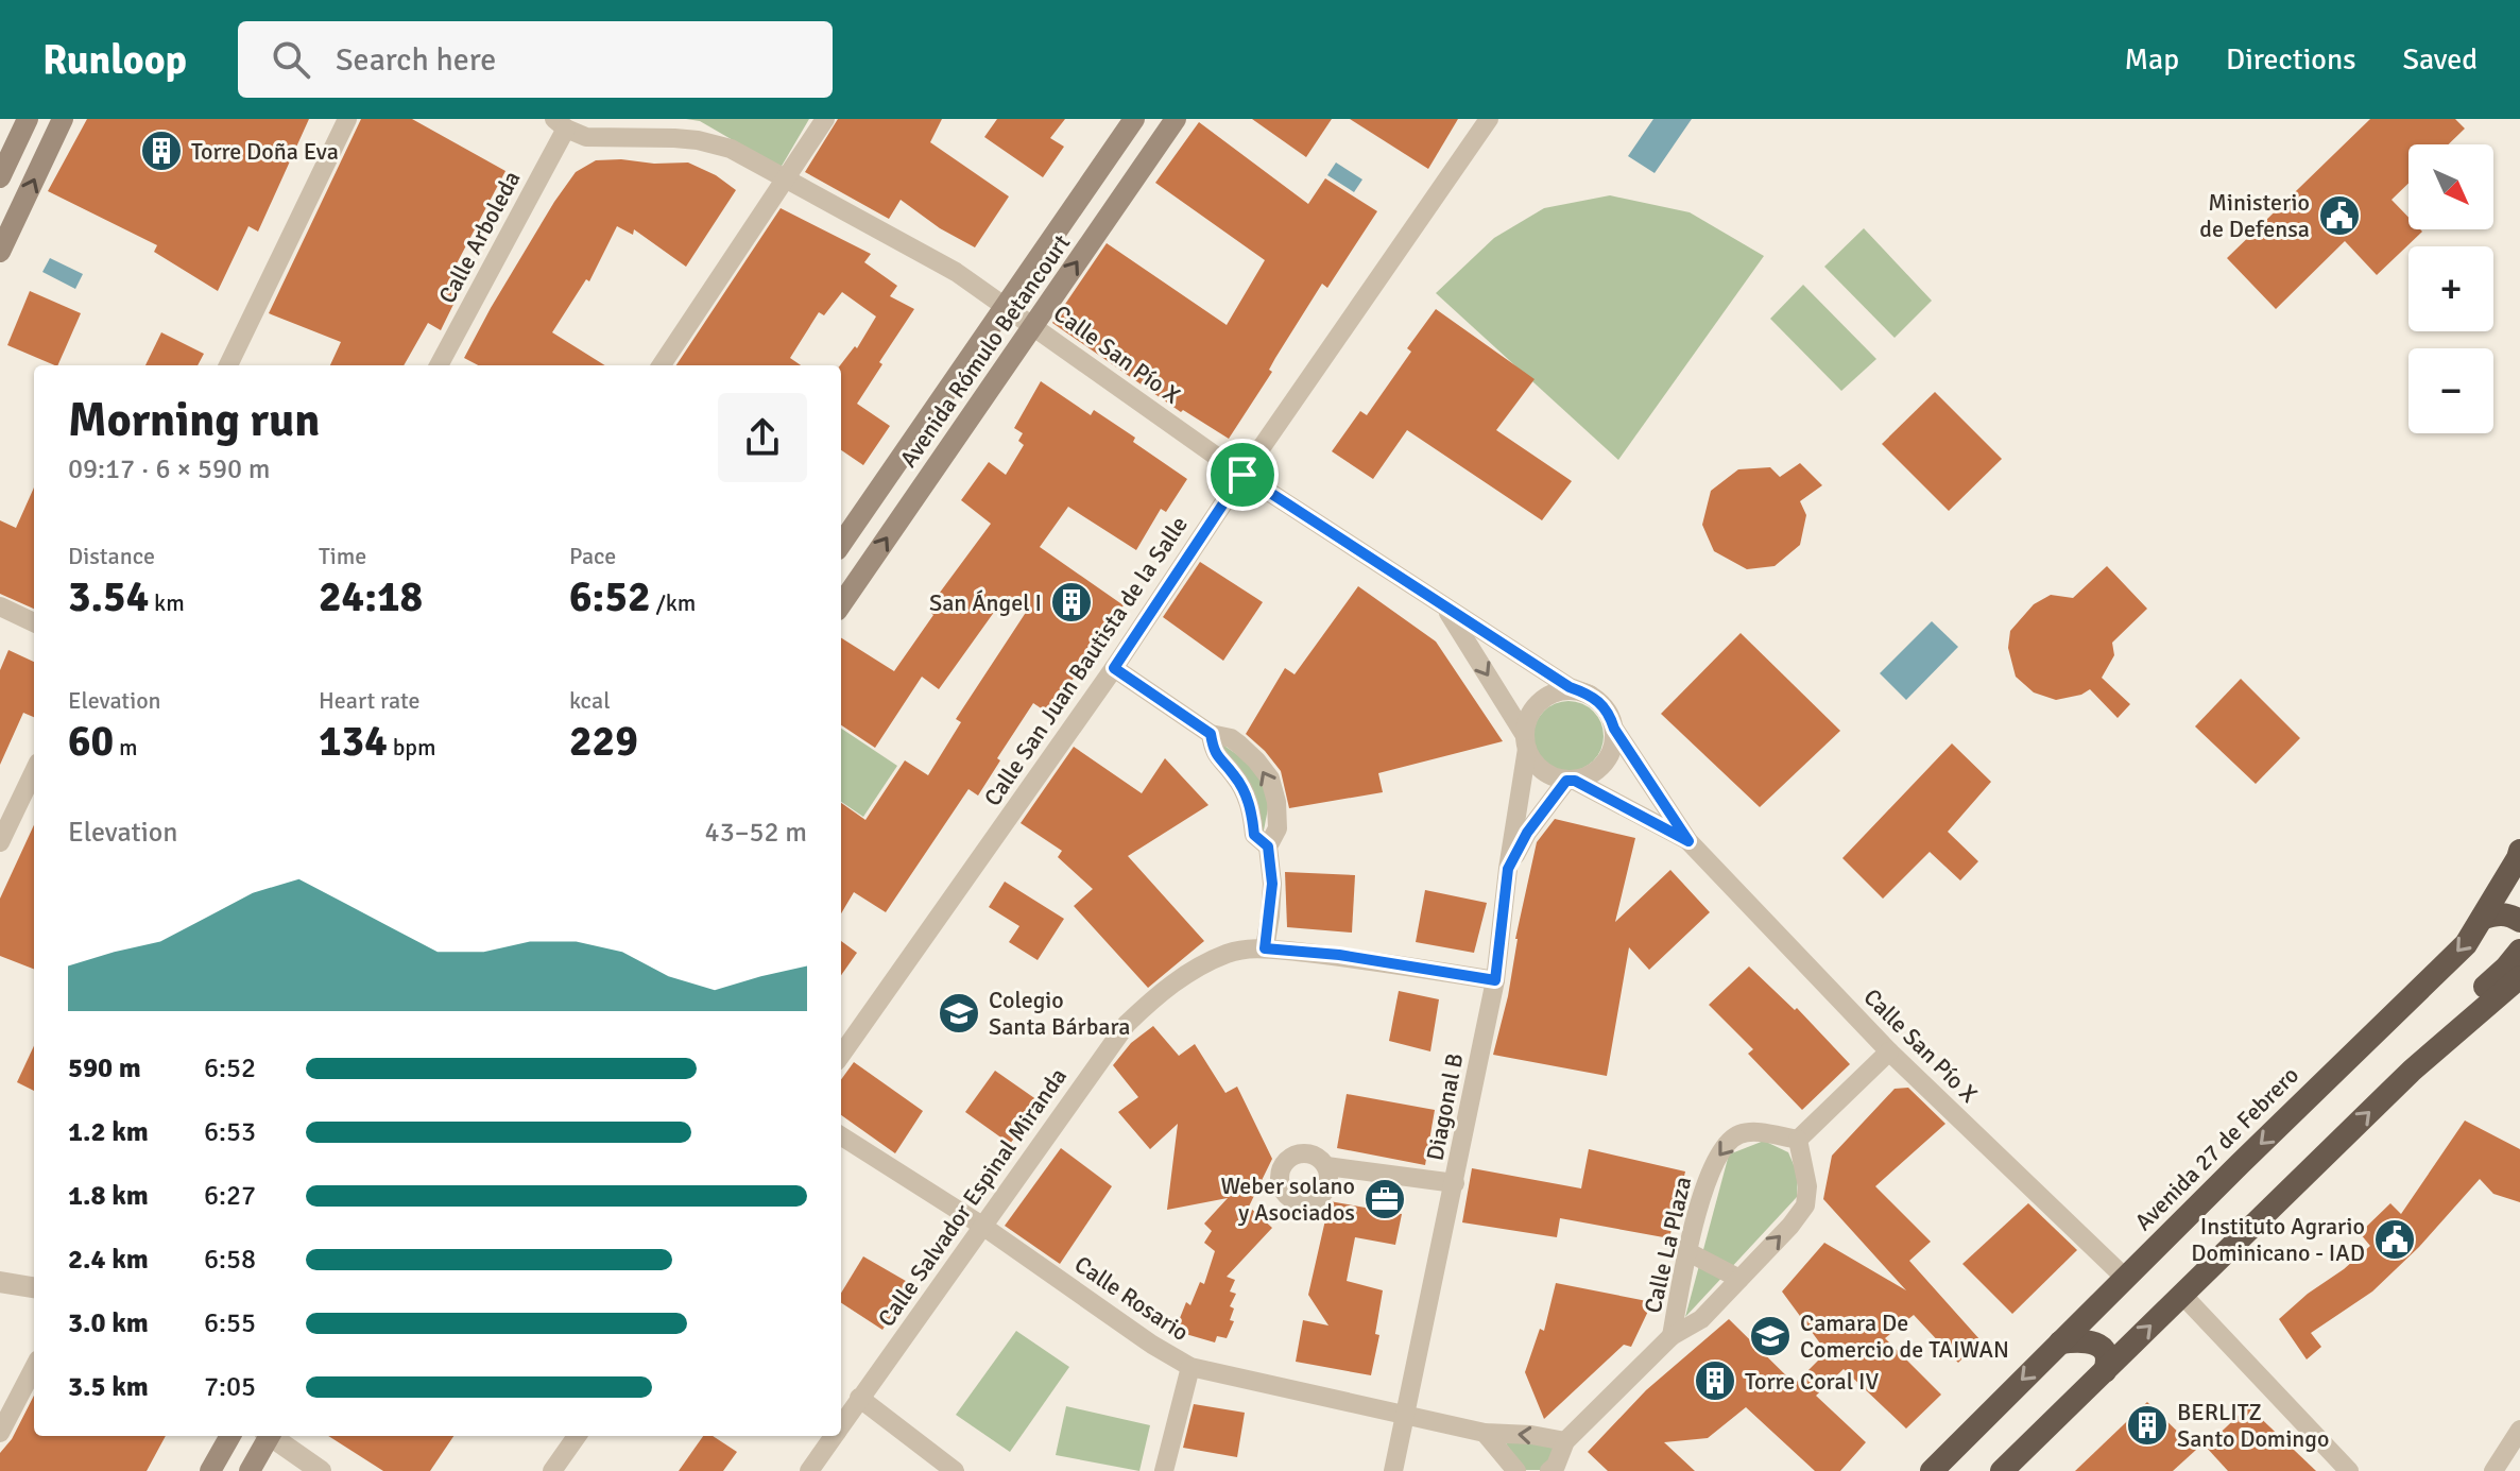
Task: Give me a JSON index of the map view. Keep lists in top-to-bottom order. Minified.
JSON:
{"streets":{"highway":["Avenida 27 de Febrero"],"main road":["Avenida Rómulo Betancourt"],"street":["Calle Arboleda","Calle San Pío X","Calle San Juan Bautista de la Salle","Diagonal B","Calle Salvador Espinal Miranda","Calle La Plaza","Calle Rosario"]},"crossings":[["Calle Arboleda","Calle San Pío X"],["Avenida Rómulo Betancourt","Calle San Pío X"],["Calle San Pío X","Calle San Juan Bautista de la Salle"],["Calle San Pío X","Diagonal B"],["Calle San Pío X","Avenida 27 de Febrero"],["Diagonal B","Calle Salvador Espinal Miranda"],["Diagonal B","Calle Rosario"],["Calle Salvador Espinal Miranda","Calle Rosario"]],"places":{"building":["Torre Doña Eva","San Ángel I","Torre Coral IV","BERLITZ Santo Domingo"],"public building":["Ministerio de Defensa","Instituto Agrario Dominicano - IAD"],"school or university":["Colegio Santa Bárbara","Camara De Comercio de TAIWAN"],"office":["Weber solano y Asociados"]},"north":"bottom right","page":{"header":"Runloop","search":"Search here","nav":["Map","Directions","Saved"],"map_buttons":["+","−"],"heading":["Morning run","09:17 · 6 × 590 m"],"stats":[["Distance","3.54 km"],["Time","24:18"],["Pace","6:52 /km"],["Elevation","60 m"],["Heart rate","134 bpm"],["kcal","229"]],"chart":["Elevation","43–52 m"],"list":[{"name":"590 m","note":"6:52"},{"name":"1.2 km","note":"6:53"},{"name":"1.8 km","note":"6:27"},{"name":"2.4 km","note":"6:58"},{"name":"3.0 km","note":"6:55"},{"name":"3.5 km","note":"7:05"}]}}
